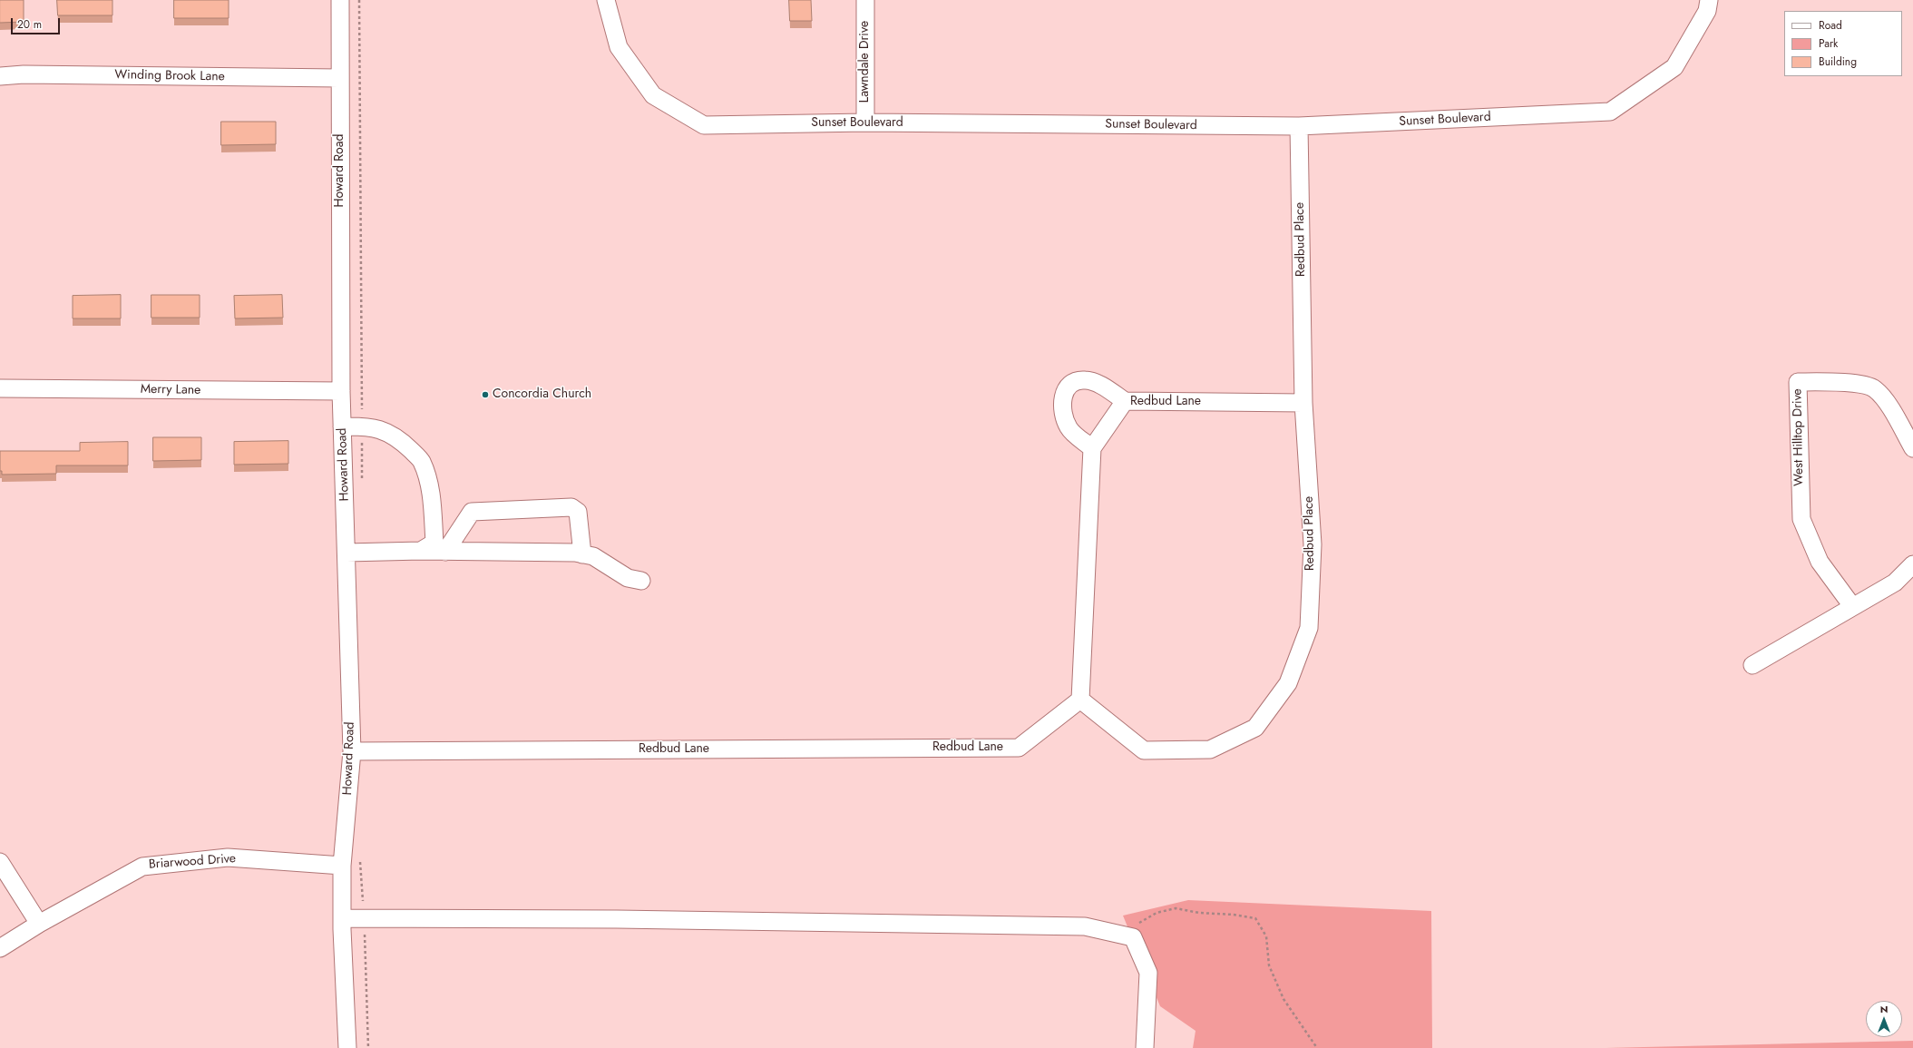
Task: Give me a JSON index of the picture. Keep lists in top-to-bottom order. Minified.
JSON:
{"streets":{"street":["Lawndale Drive","Winding Brook Lane","Sunset Boulevard","Howard Road","Redbud Place","Merry Lane","Redbud Lane","West Hilltop Drive","Briarwood Drive"]},"crossings":[["Lawndale Drive","Sunset Boulevard"],["Winding Brook Lane","Howard Road"],["Sunset Boulevard","Redbud Place"],["Howard Road","Merry Lane"],["Howard Road","Redbud Lane"],["Howard Road","Briarwood Drive"],["Redbud Place","Redbud Lane"]],"places":["Concordia Church"],"legend":["Road","Park","Building"],"scale_bar":"20 m","north":"top"}
